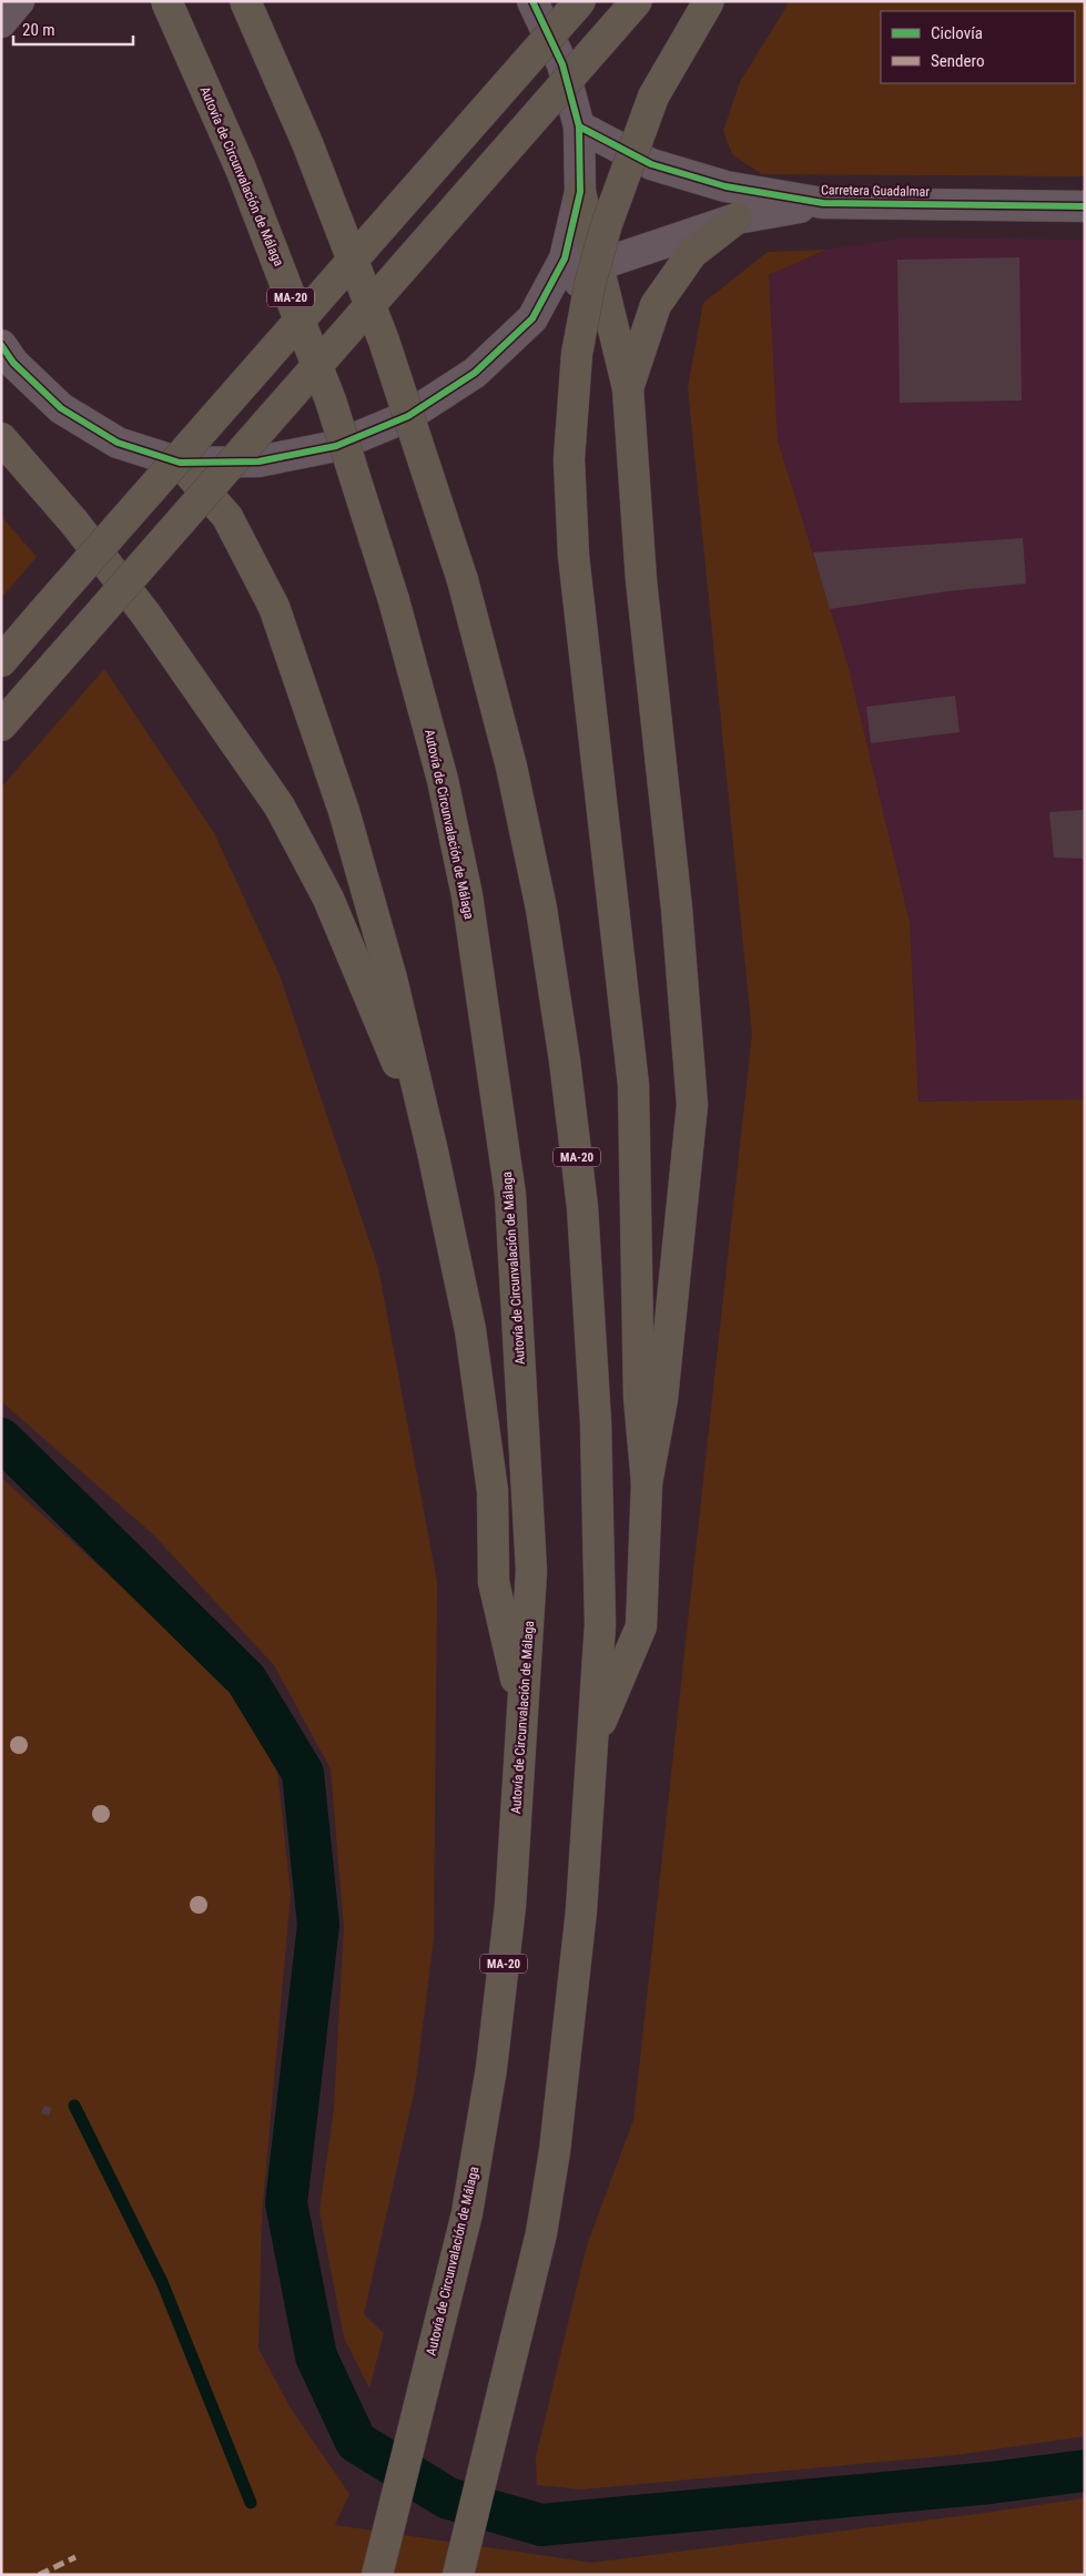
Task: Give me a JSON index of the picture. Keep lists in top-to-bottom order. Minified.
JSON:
{"streets":{"highway":["Autovía de Circunvalación de Málaga","MA-20"],"street":["Carretera Guadalmar"]},"legend":["Ciclovía","Sendero"],"scale_bar":"20 m"}
